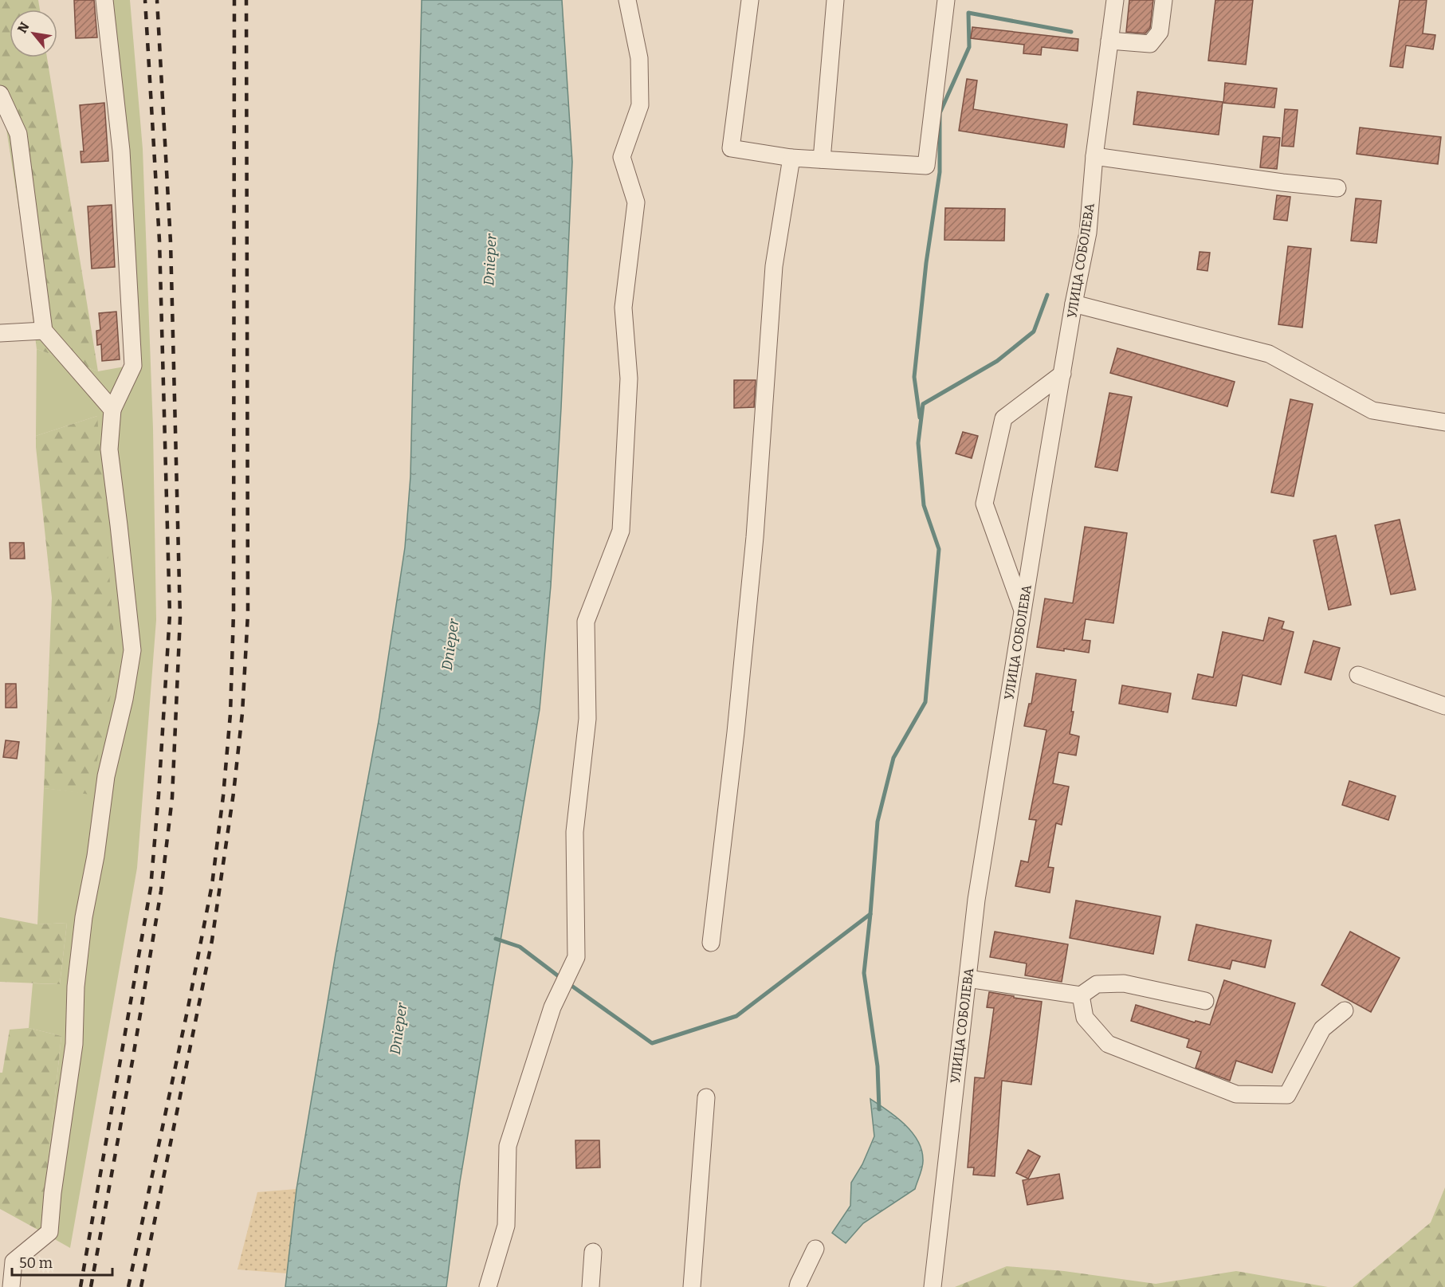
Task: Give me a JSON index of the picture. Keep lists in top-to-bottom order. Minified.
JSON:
{"streets":{"street":["УЛИЦА СОБОЛЕВА"]},"water":["Dnieper"],"scale_bar":"50 m","north":"top left"}
